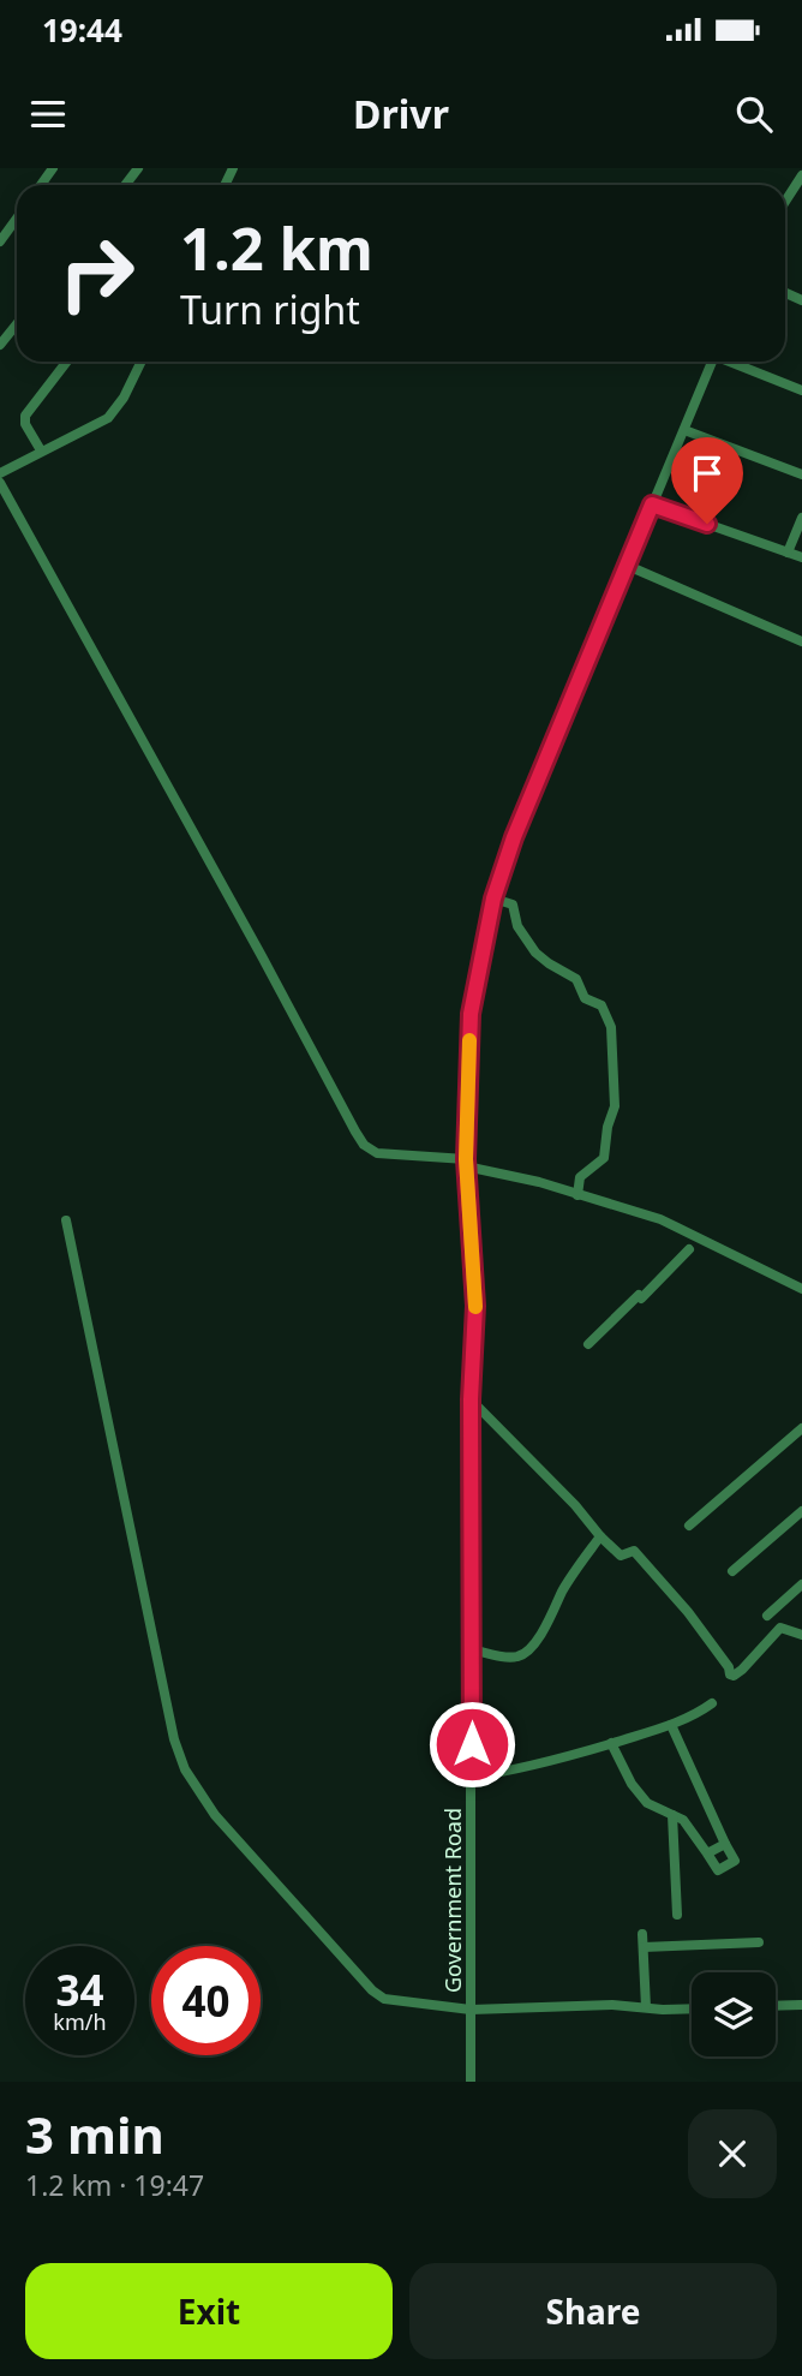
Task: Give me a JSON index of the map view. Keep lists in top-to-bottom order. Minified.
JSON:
{"streets":{"street":["Government Road"]},"page":{"status":"19:44","header":"Drivr","turn":["1.2 km","Turn right"],"speed":"34 km/h","limit":"40","heading":["3 min","1.2 km · 19:47"],"buttons":["Exit","Share"]}}
